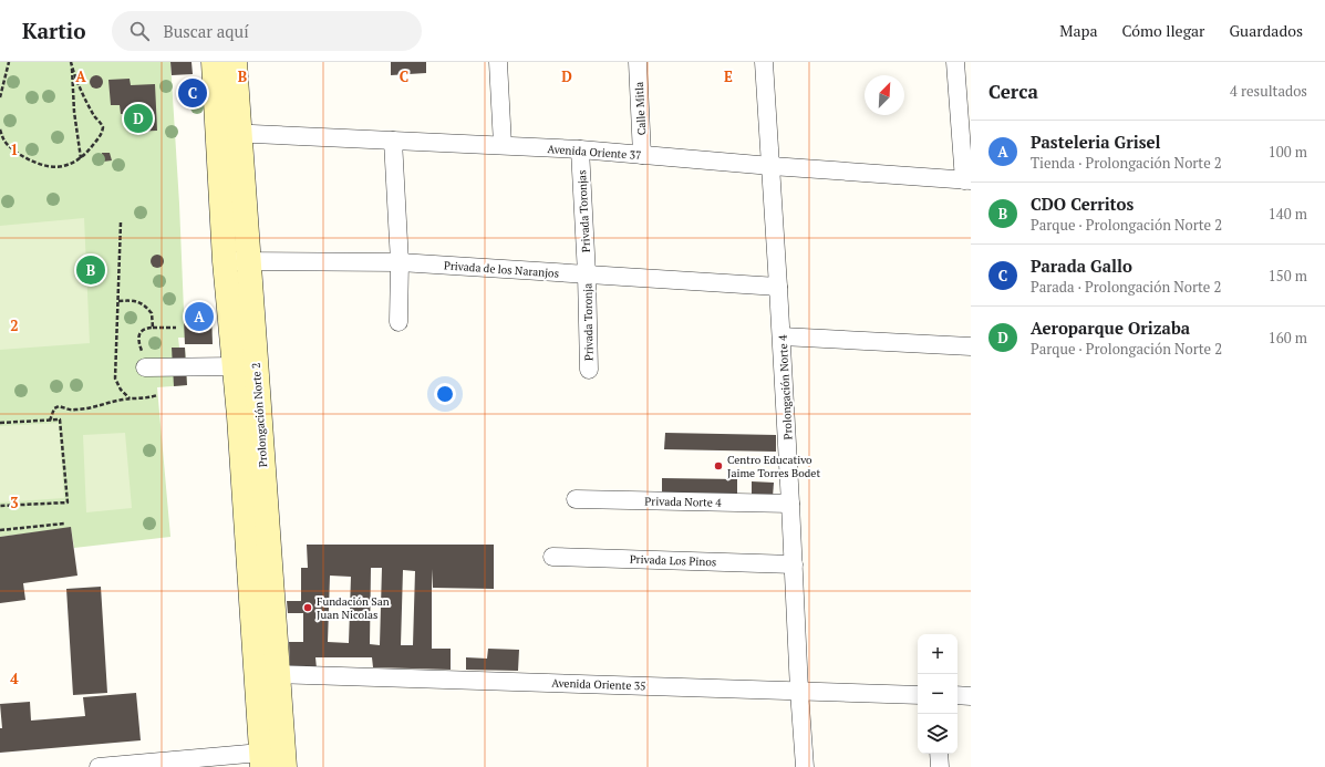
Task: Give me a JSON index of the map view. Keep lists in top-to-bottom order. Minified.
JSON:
{"streets":{"main road":["Prolongación Norte 2"],"street":["Calle Mitla","Avenida Oriente 37","Privada Toronjas","Privada de los Naranjos","Privada Toronja","Prolongación Norte 4","Privada Norte 4","Privada Los Pinos","Avenida Oriente 35"]},"crossings":[["Calle Mitla","Avenida Oriente 37"],["Avenida Oriente 37","Privada Toronjas"],["Avenida Oriente 37","Prolongación Norte 4"],["Avenida Oriente 37","Prolongación Norte 2"],["Privada Toronjas","Privada de los Naranjos"],["Privada Toronjas","Privada Toronja"],["Privada de los Naranjos","Privada Toronja"],["Privada de los Naranjos","Prolongación Norte 4"],["Privada de los Naranjos","Prolongación Norte 2"],["Prolongación Norte 4","Privada Norte 4"],["Prolongación Norte 4","Privada Los Pinos"],["Prolongación Norte 4","Avenida Oriente 35"],["Prolongación Norte 2","Avenida Oriente 35"]],"places":["Centro Educativo Jaime Torres Bodet","Fundación San Juan Nicolas"],"north":"top right","page":{"header":"Kartio","search":"Buscar aquí","nav":["Mapa","Cómo llegar","Guardados"],"heading":["Cerca","4 resultados"],"pins":["C","D","B","A"],"list":[{"mark":"A","name":"Pasteleria Grisel","note":"Tienda · Prolongación Norte 2","value":"100 m"},{"mark":"B","name":"CDO Cerritos","note":"Parque · Prolongación Norte 2","value":"140 m"},{"mark":"C","name":"Parada Gallo","note":"Parada · Prolongación Norte 2","value":"150 m"},{"mark":"D","name":"Aeroparque Orizaba","note":"Parque · Prolongación Norte 2","value":"160 m"}],"map_buttons":["+","−"]},"grid":{"columns":["A","B","C","D","E"],"rows":["1","2","3","4"]}}
